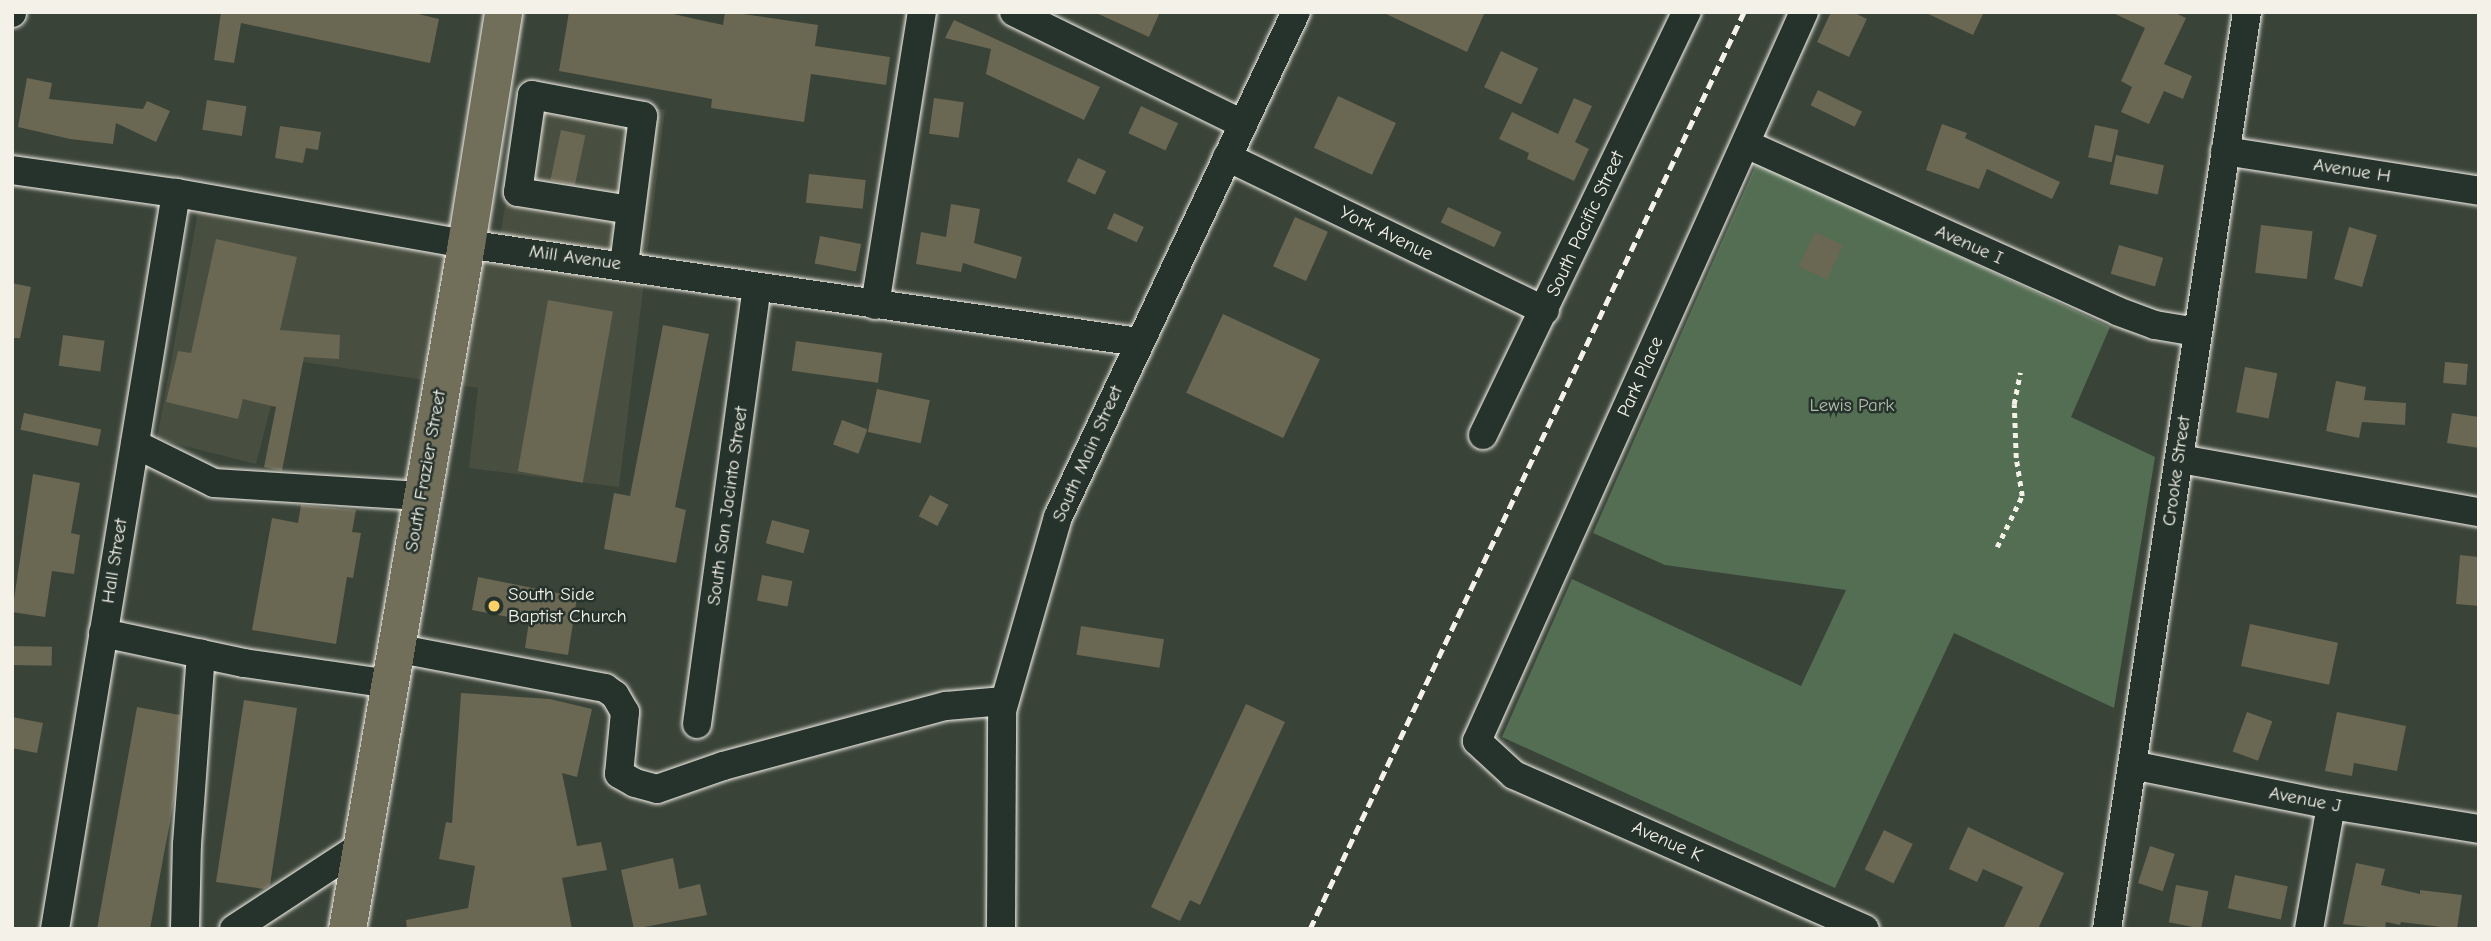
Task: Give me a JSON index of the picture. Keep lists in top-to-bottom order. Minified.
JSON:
{"streets":{"main road":["South Frazier Street"],"street":["Avenue H","South Pacific Street","York Avenue","Avenue I","Mill Avenue","Park Place","South Main Street","Crooke Street","South San Jacinto Street","Hall Street","Avenue J","Avenue K"]},"crossings":[["Avenue H","Crooke Street"],["South Pacific Street","York Avenue"],["York Avenue","South Main Street"],["Avenue I","Park Place"],["Avenue I","Crooke Street"],["Mill Avenue","South Main Street"],["Mill Avenue","South Frazier Street"],["Mill Avenue","South San Jacinto Street"],["Mill Avenue","Hall Street"],["Park Place","Avenue K"],["Crooke Street","Avenue J"]],"parks":["Lewis Park"],"places":["South Side Baptist Church"]}
